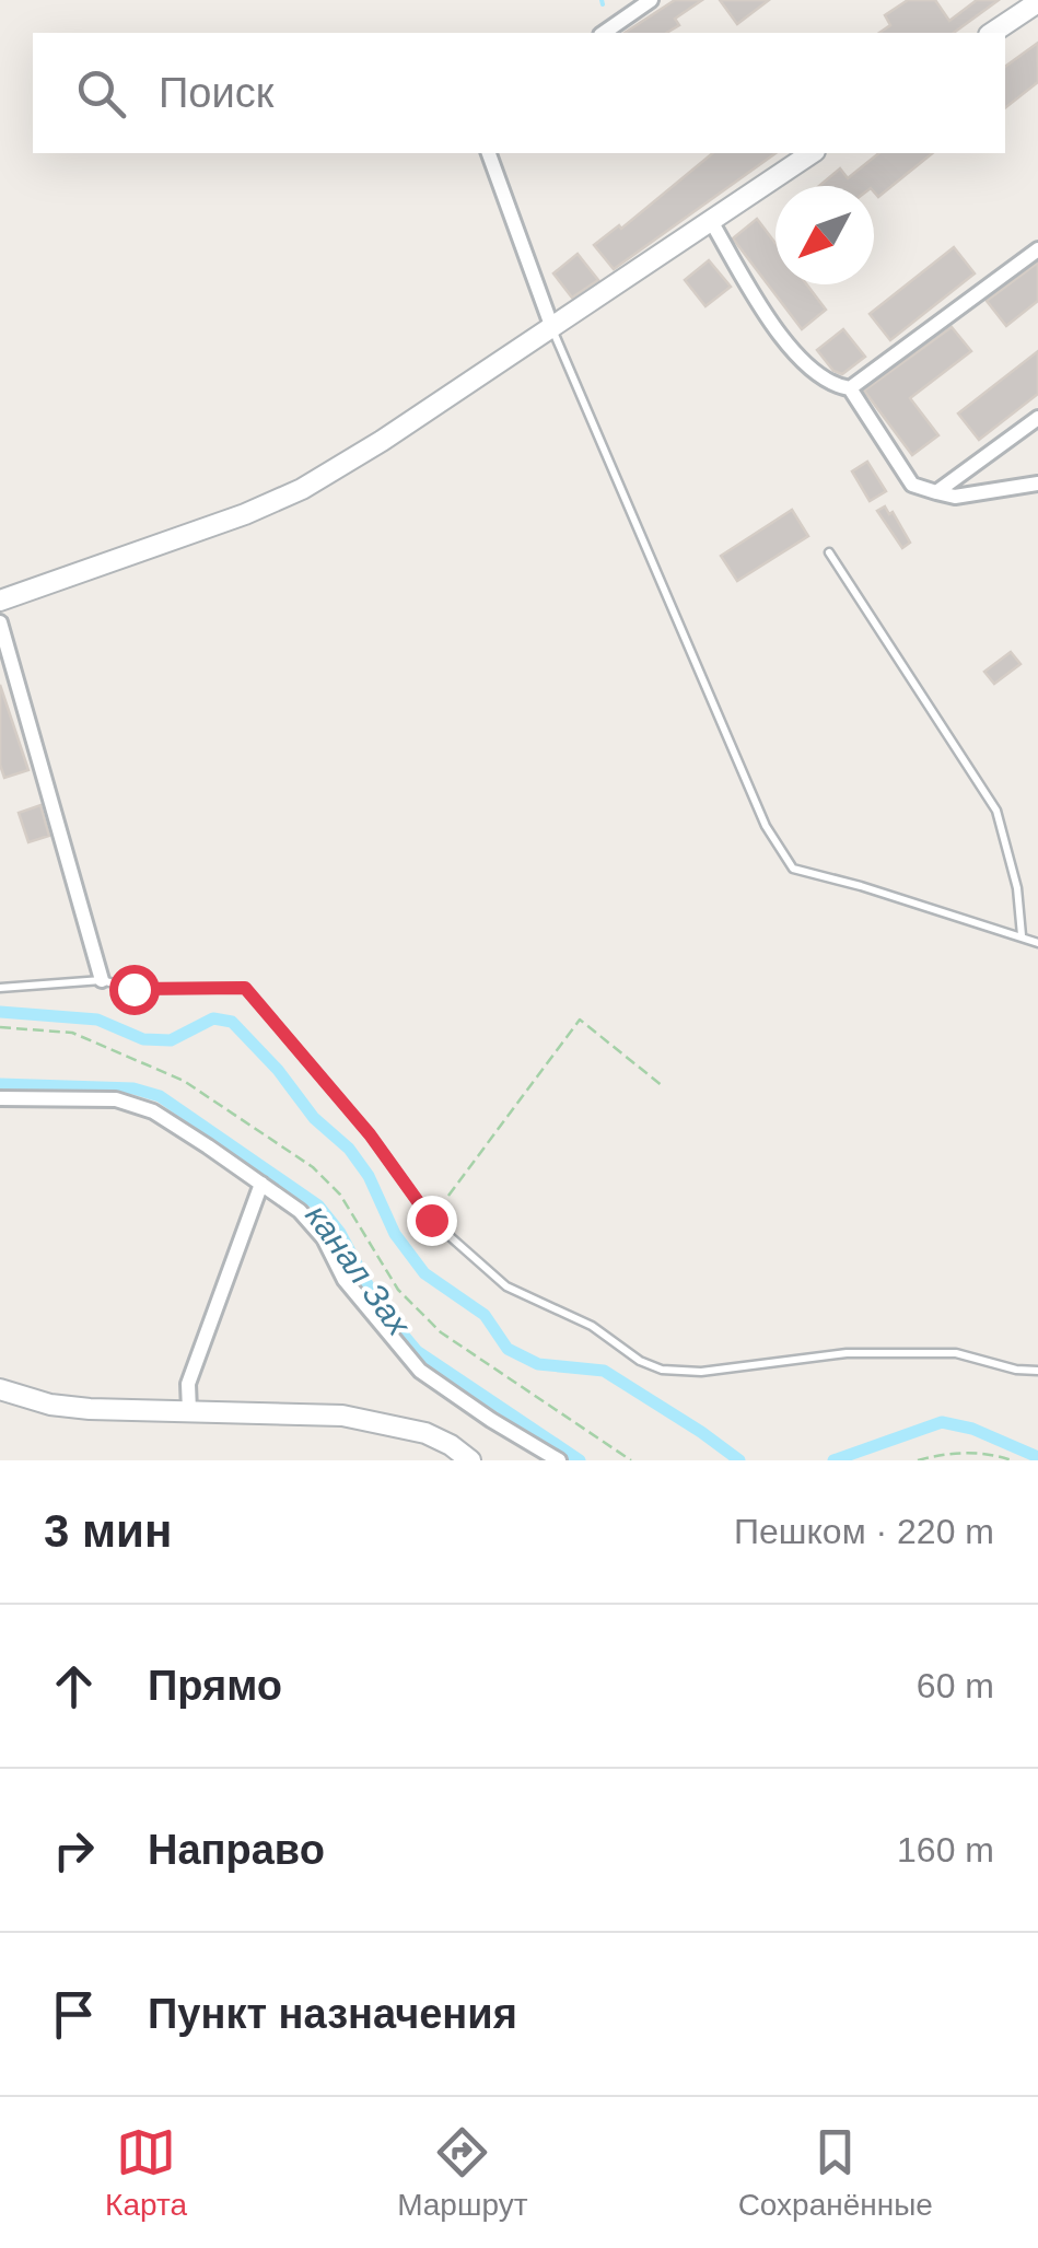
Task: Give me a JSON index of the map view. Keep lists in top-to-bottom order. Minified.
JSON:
{"water":["канал Зах"],"north":"bottom left","page":{"search":"Поиск","heading":["3 мин","Пешком · 220 m"],"list":[["Прямо","60 m"],["Направо","160 m"],"Пункт назначения"],"nav":["Карта","Маршрут","Сохранённые"]}}
